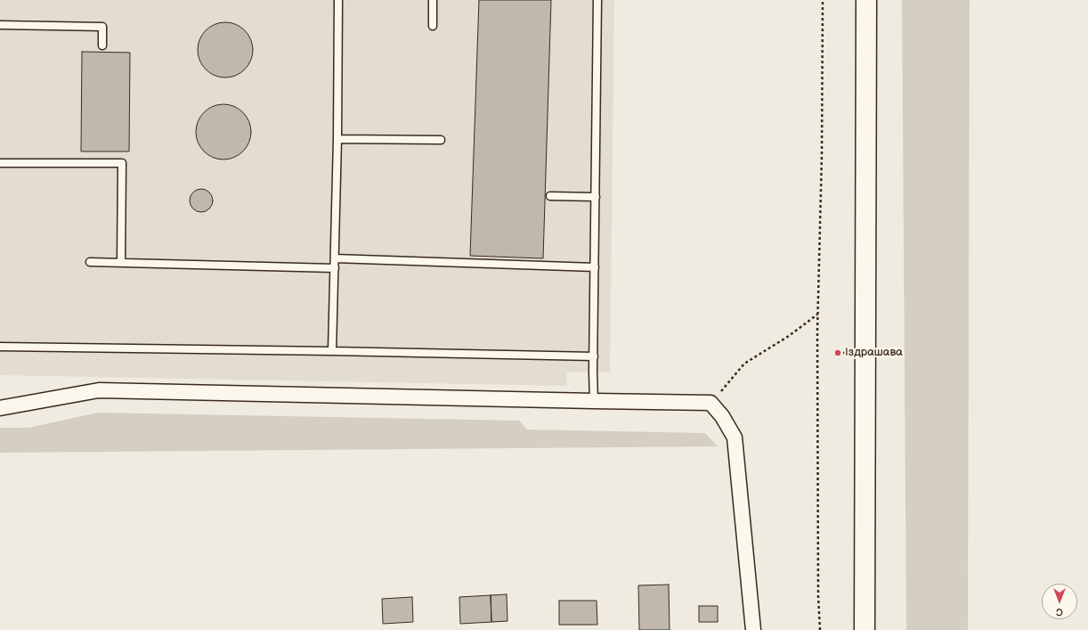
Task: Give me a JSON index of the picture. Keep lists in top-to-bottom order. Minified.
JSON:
{"places":["Іздрашава"],"north":"bottom"}
